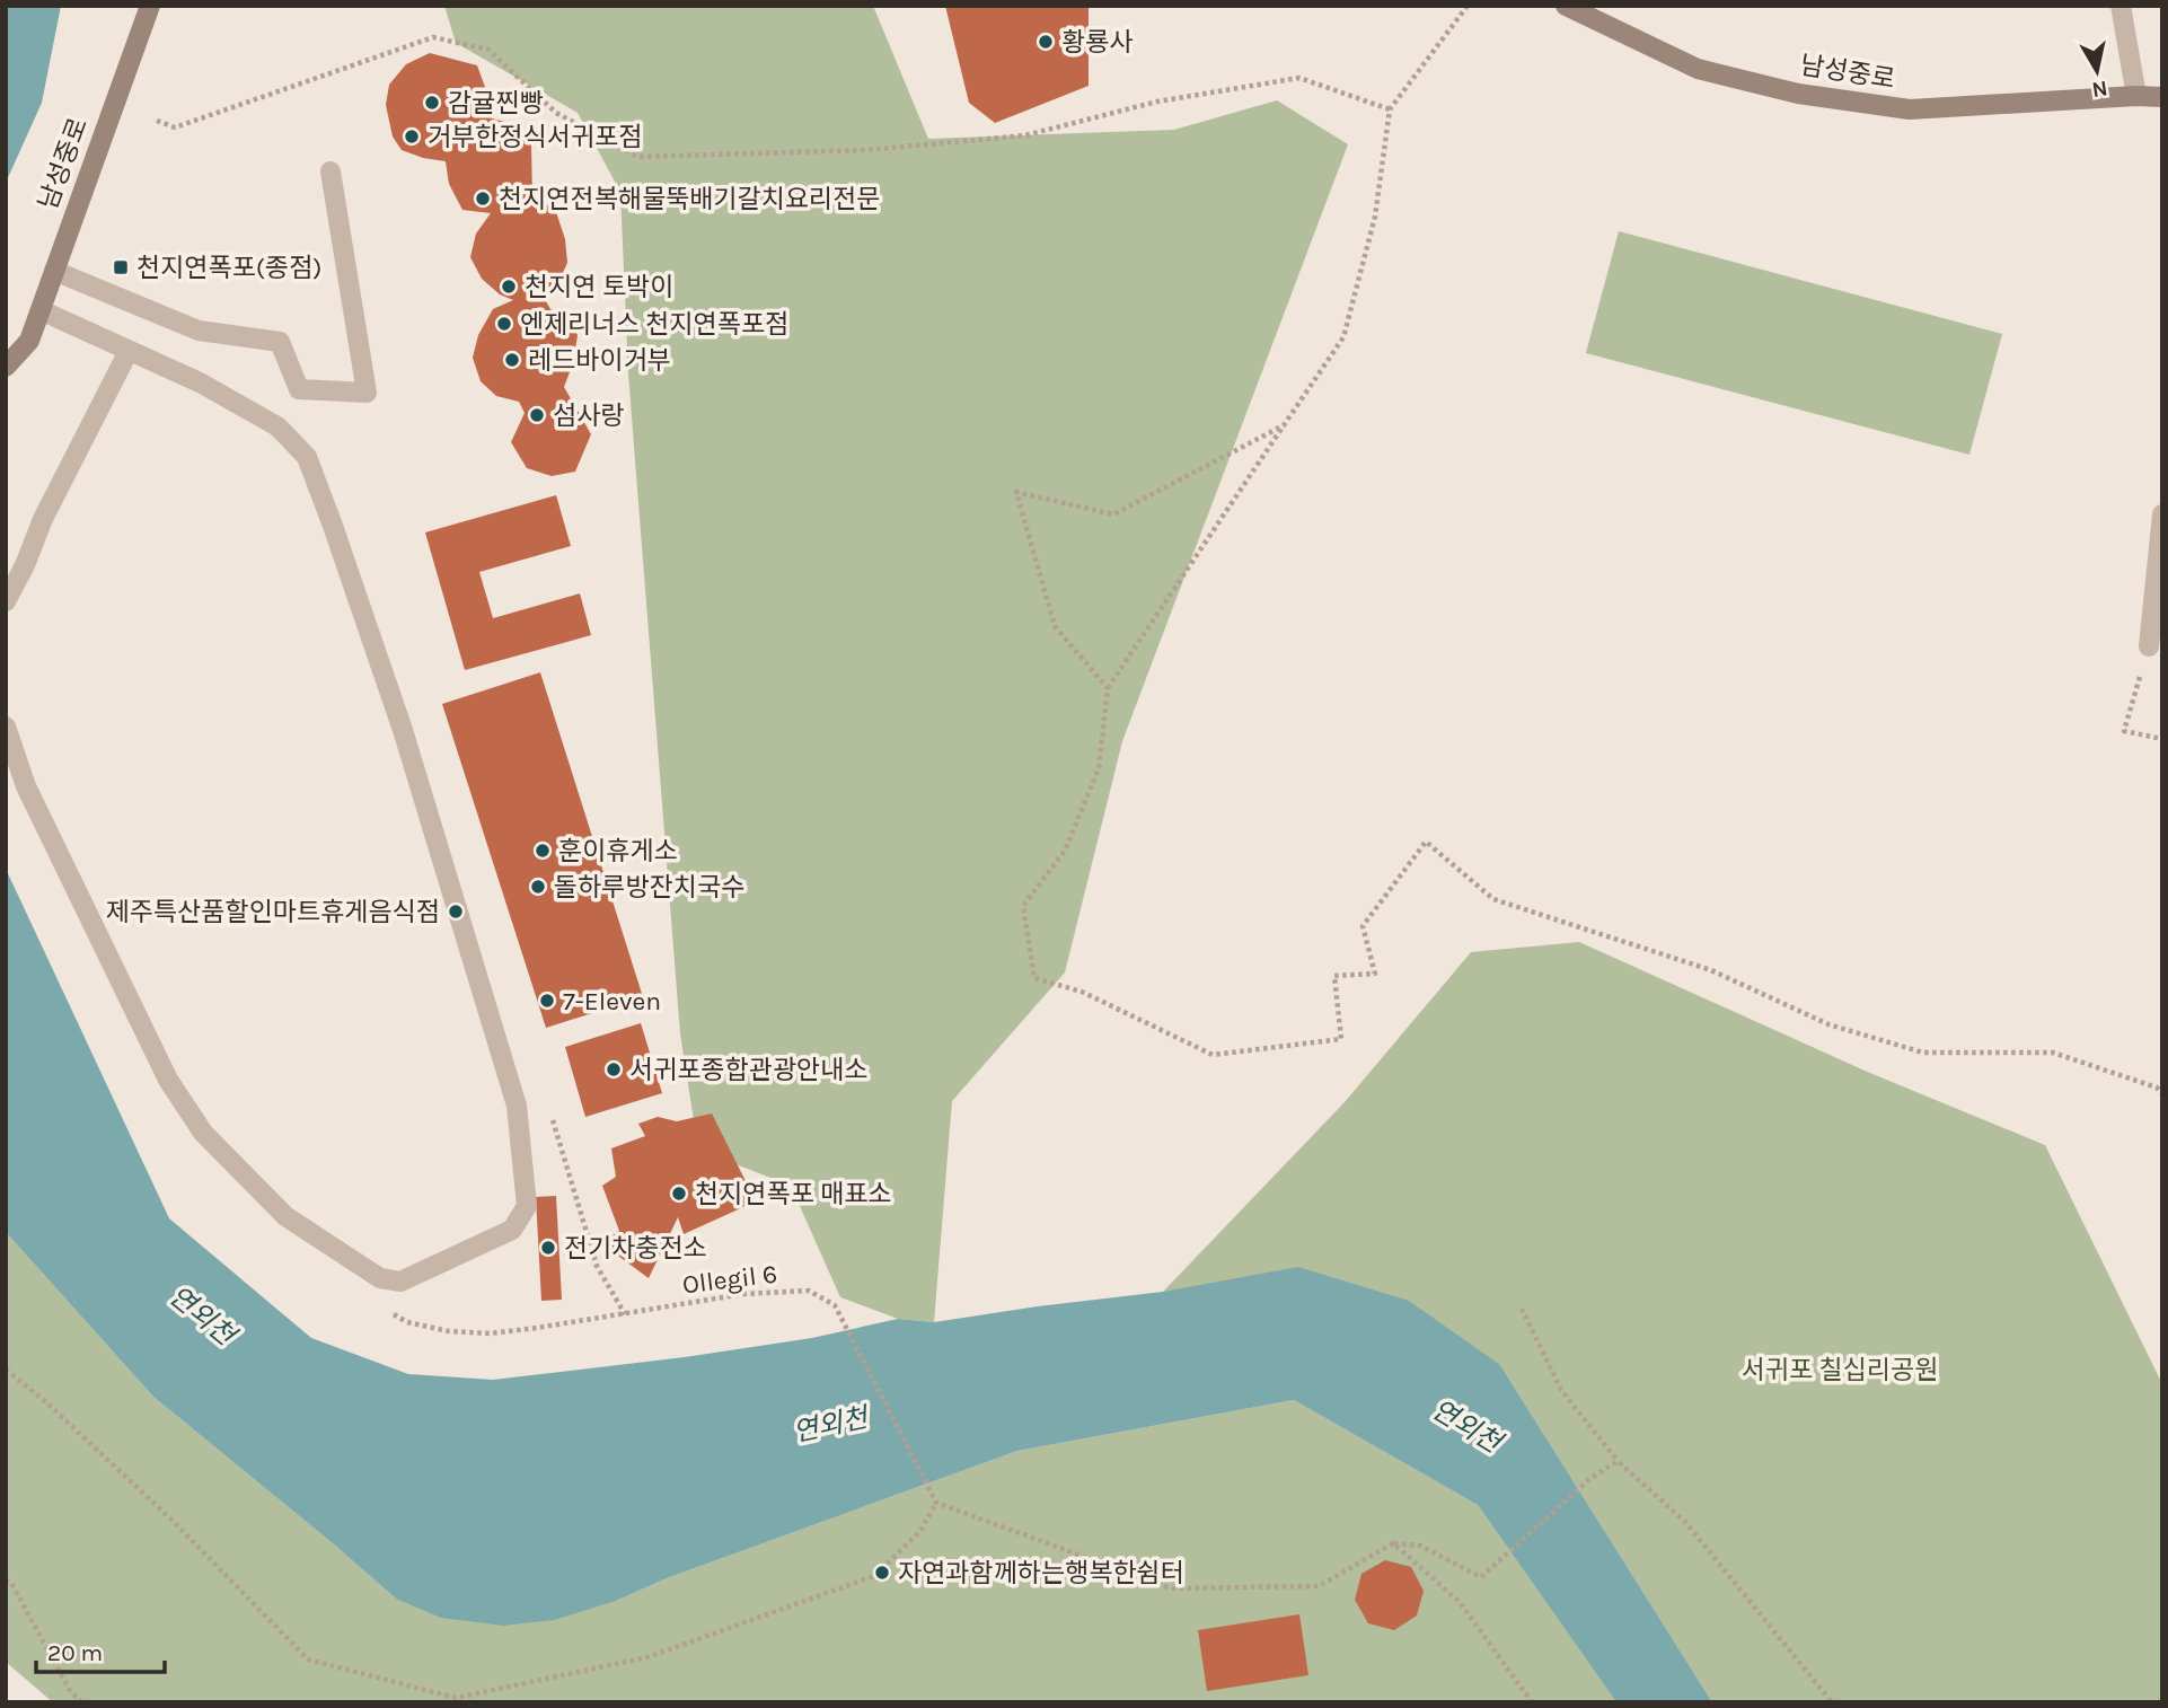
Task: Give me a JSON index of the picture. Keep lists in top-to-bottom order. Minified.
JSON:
{"streets":{"street":["남성중로"],"path":["Ollegil 6"]},"water":["연외천"],"parks":["서귀포 칠십리공원"],"places":{"other":["황룡사","감귤찐빵","거부한정식서귀포점","천지연전복해물뚝배기갈치요리전문","천지연 토박이","엔제리너스 천지연폭포점","레드바이거부","섬사랑","훈이휴게소","돌하루방잔치국수","제주특산품할인마트휴게음식점","7-Eleven","서귀포종합관광안내소","천지연폭포 매표소","전기차충전소","자연과함께하는행복한쉼터"],"transit":["천지연폭포(종점)"]},"scale_bar":"20 m","north":"bottom"}
